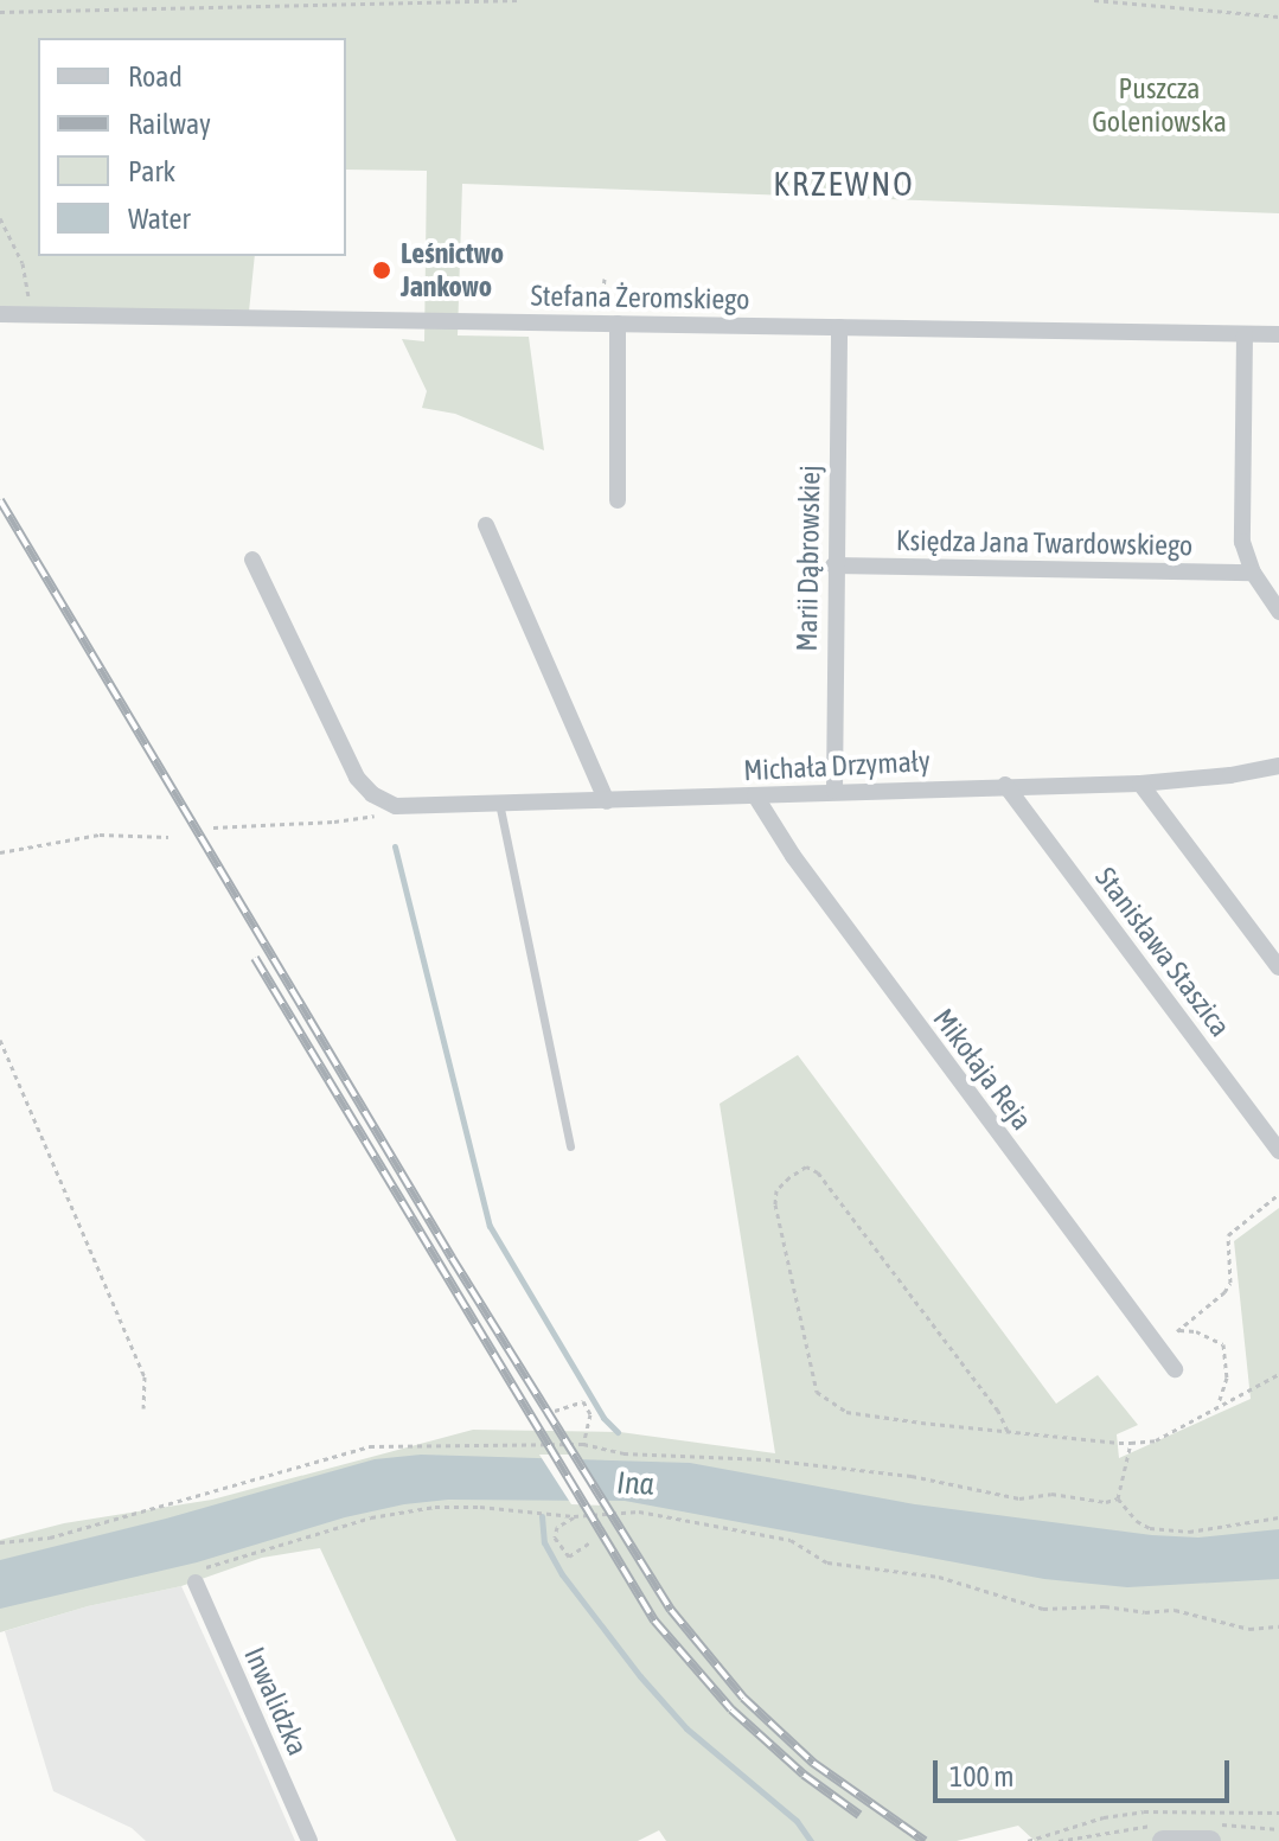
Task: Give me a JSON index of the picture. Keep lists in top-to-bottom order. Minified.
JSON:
{"streets":{"street":["Stefana Żeromskiego","Księdza Jana Twardowskiego","Marii Dąbrowskiej","Michała Drzymały","Stanisława Staszica","Mikołaja Reja","Inwalidzka"]},"crossings":[["Stefana Żeromskiego","Marii Dąbrowskiej"],["Księdza Jana Twardowskiego","Marii Dąbrowskiej"],["Marii Dąbrowskiej","Michała Drzymały"],["Michała Drzymały","Stanisława Staszica"],["Michała Drzymały","Mikołaja Reja"]],"districts":["KRZEWNO"],"water":["Ina"],"parks":["Puszcza Goleniowska"],"places":["Leśnictwo Jankowo"],"legend":["Road","Railway","Park","Water"],"scale_bar":"100 m"}
